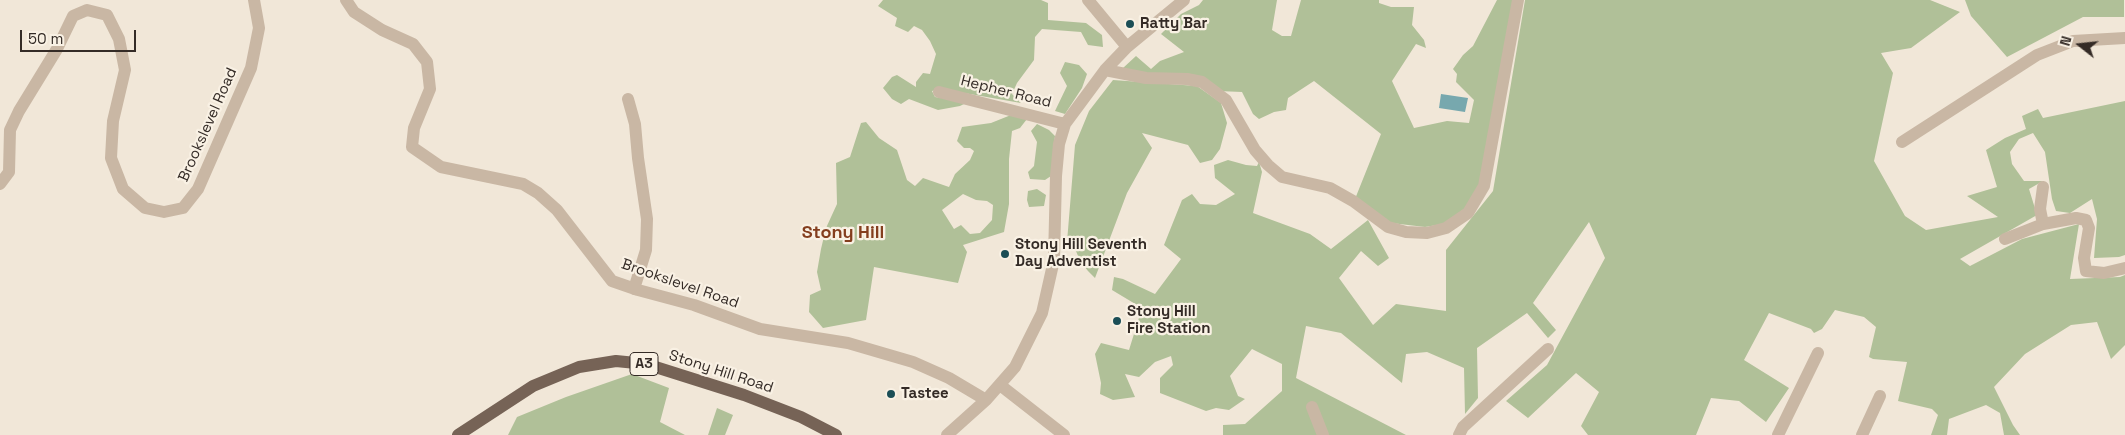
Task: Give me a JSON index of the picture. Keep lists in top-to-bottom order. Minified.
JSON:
{"streets":{"main road":["A3","Stony Hill Road"],"street":["Hepher Road","Brookslevel Road"]},"districts":["Stony Hill"],"places":["Ratty Bar","Stony Hill Seventh Day Adventist","Stony Hill Fire Station","Tastee"],"scale_bar":"50 m","north":"left"}
